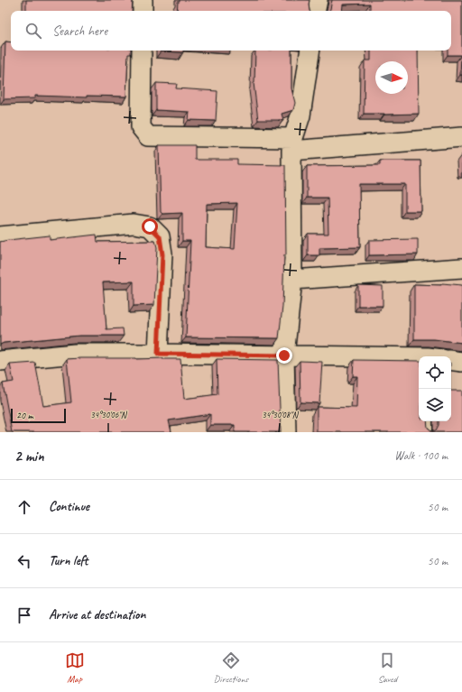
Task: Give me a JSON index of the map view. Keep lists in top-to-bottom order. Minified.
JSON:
{"scale_bar":"20 m","north":"right","page":{"search":"Search here","scale":"20 m","heading":["2 min","Walk · 100 m"],"list":[["Continue","50 m"],["Turn left","50 m"],"Arrive at destination"],"nav":["Map","Directions","Saved"]},"coordinates":["34°30'06\"N","34°30'08\"N"]}
